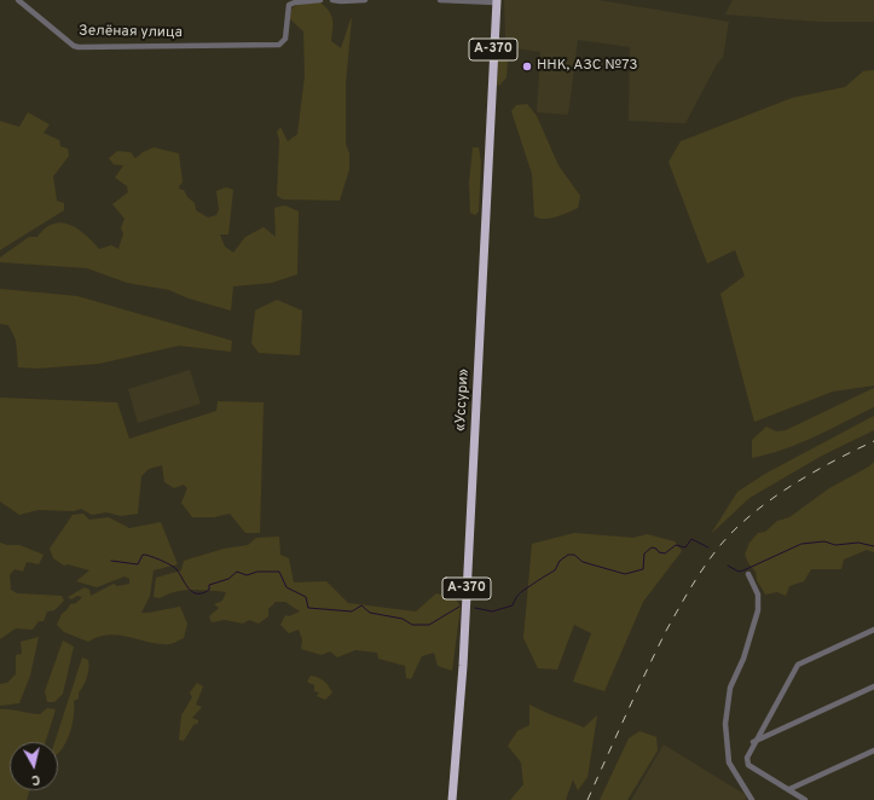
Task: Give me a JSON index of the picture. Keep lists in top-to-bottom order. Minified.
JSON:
{"streets":{"highway":["А-370","«Уссури»"],"street":["Зелёная улица"]},"places":["ННК, АЗС №73"],"north":"bottom"}
